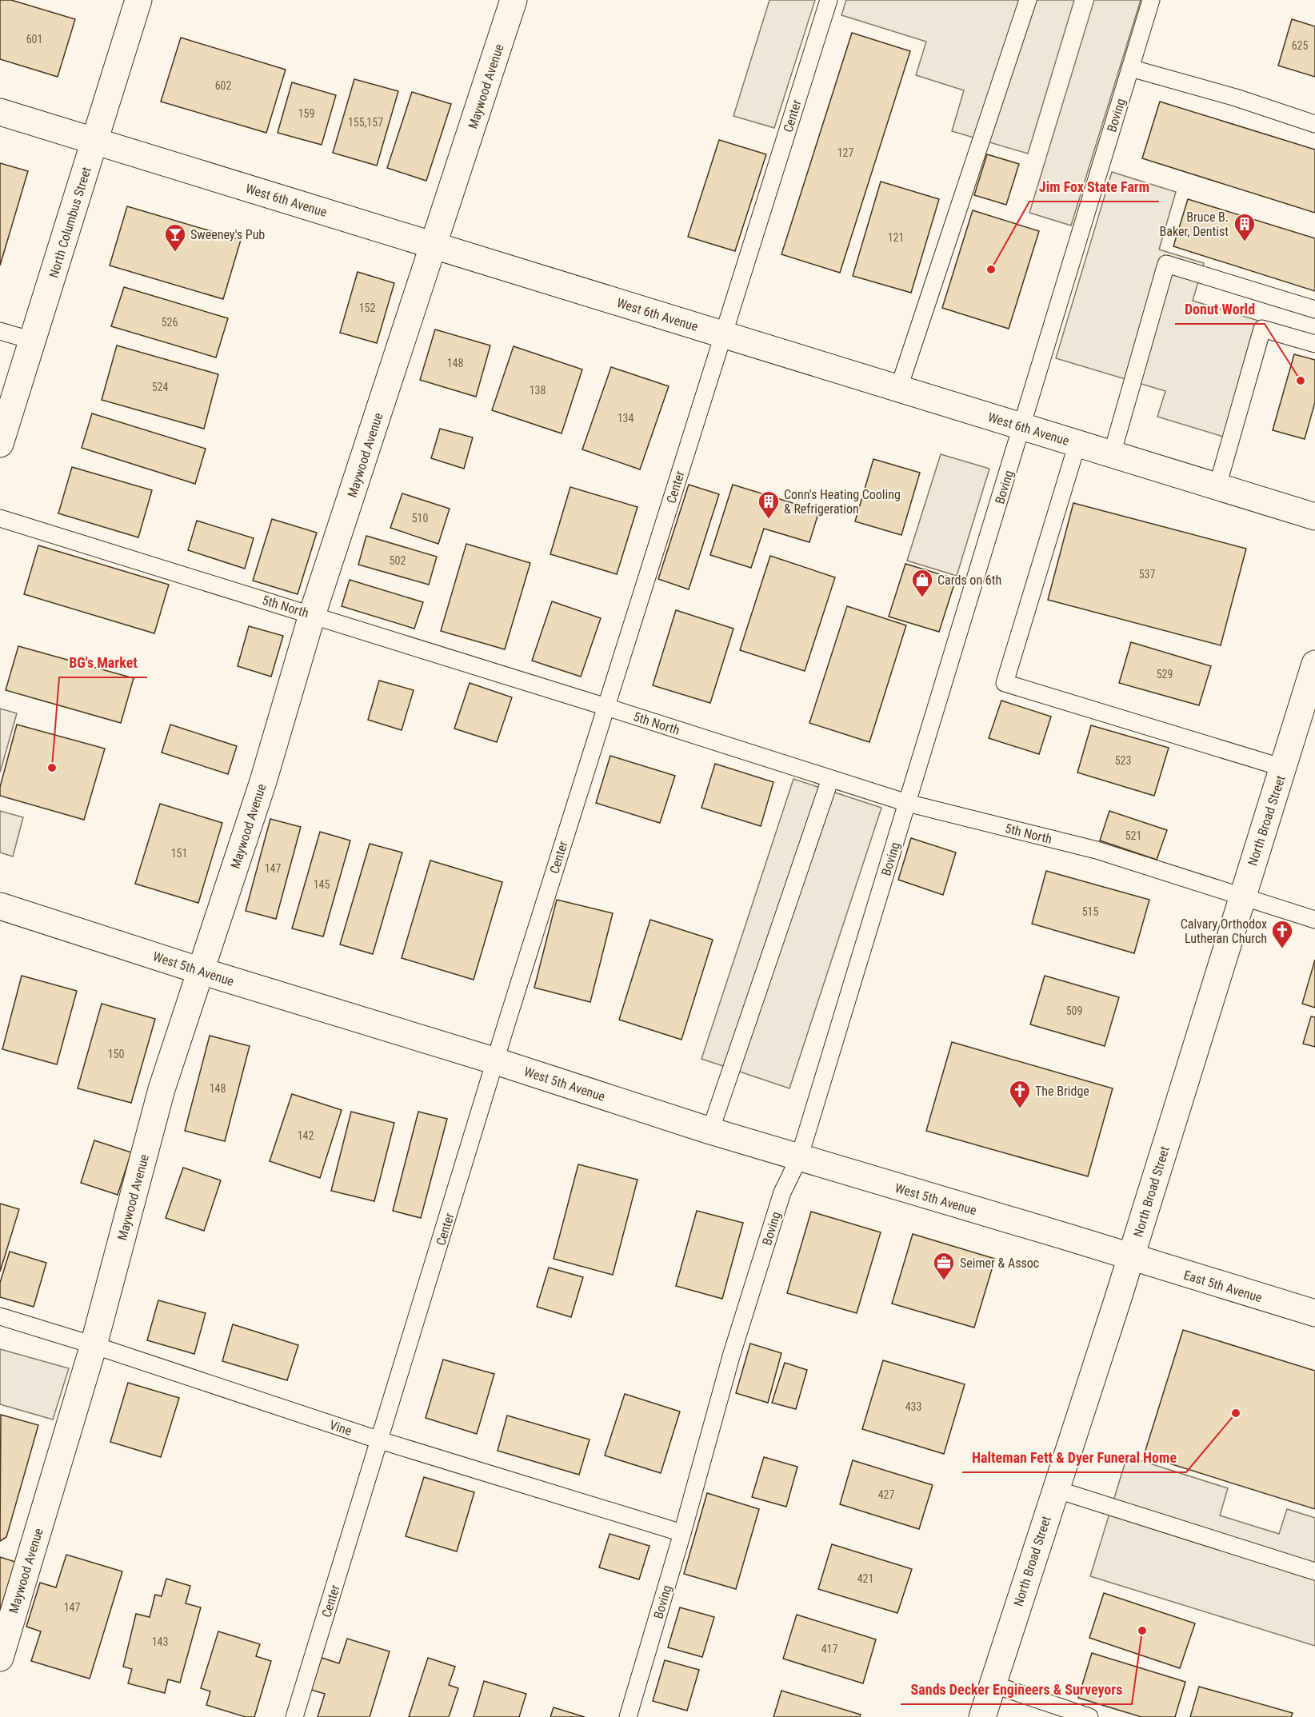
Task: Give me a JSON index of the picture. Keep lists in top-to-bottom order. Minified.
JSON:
{"streets":{"street":["Maywood Avenue","West 6th Avenue","North Columbus Street","North Broad Street","West 5th Avenue","East 5th Avenue"],"lane":["Boving","Center","5th North","Vine"]},"crossings":[["Maywood Avenue","West 6th Avenue"],["Maywood Avenue","5th North"],["Maywood Avenue","West 5th Avenue"],["Maywood Avenue","Vine"],["Boving","West 6th Avenue"],["Boving","5th North"],["Boving","West 5th Avenue"],["Boving","Vine"],["Center","West 6th Avenue"],["Center","5th North"],["Center","West 5th Avenue"],["Center","Vine"],["West 6th Avenue","North Columbus Street"],["5th North","North Broad Street"],["North Broad Street","West 5th Avenue"],["North Broad Street","East 5th Avenue"],["West 5th Avenue","East 5th Avenue"]],"places":{"building":["Bruce B. Baker, Dentist","Conn's Heating Cooling & Refrigeration"],"bar":["Sweeney's Pub"],"other":["Jim Fox State Farm","Donut World","BG's Market","Halteman Fett & Dyer Funeral Home","Sands Decker Engineers & Surveyors"],"shop":["Cards on 6th"],"church":["Calvary Orthodox Lutheran Church","The Bridge"],"office":["Seimer & Assoc"]},"house_numbers":["601","625","602","159","155,157","127","121","152","526","148","524","138","134","510","502","537","529","523","521","151","147","145","515","509","150","148","142","433","427","421","147","143","417"]}
